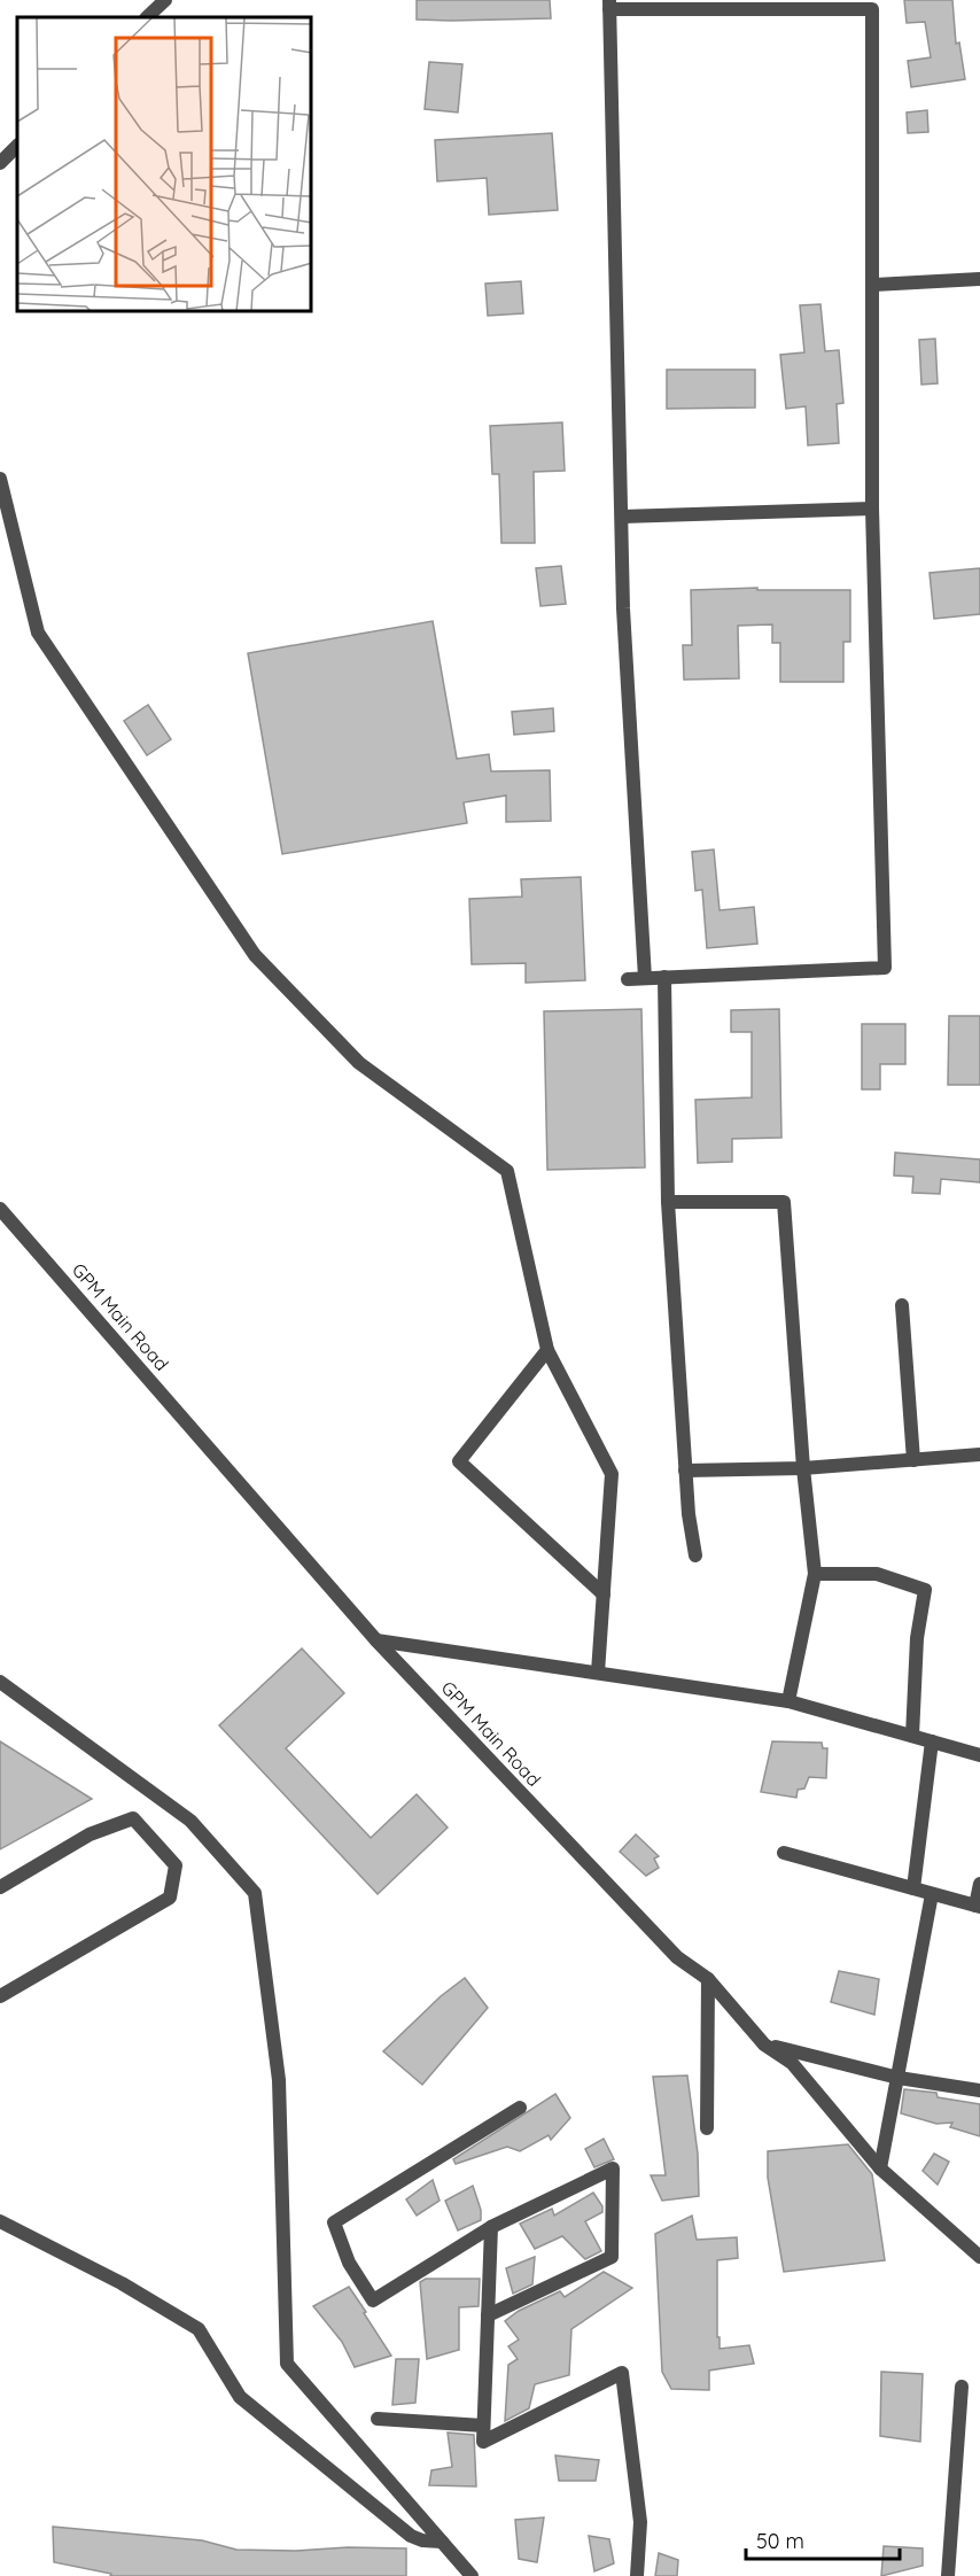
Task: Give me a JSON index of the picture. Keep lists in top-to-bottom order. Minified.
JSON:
{"streets":{"street":["GPM Main Road"]},"scale_bar":"50 m"}
